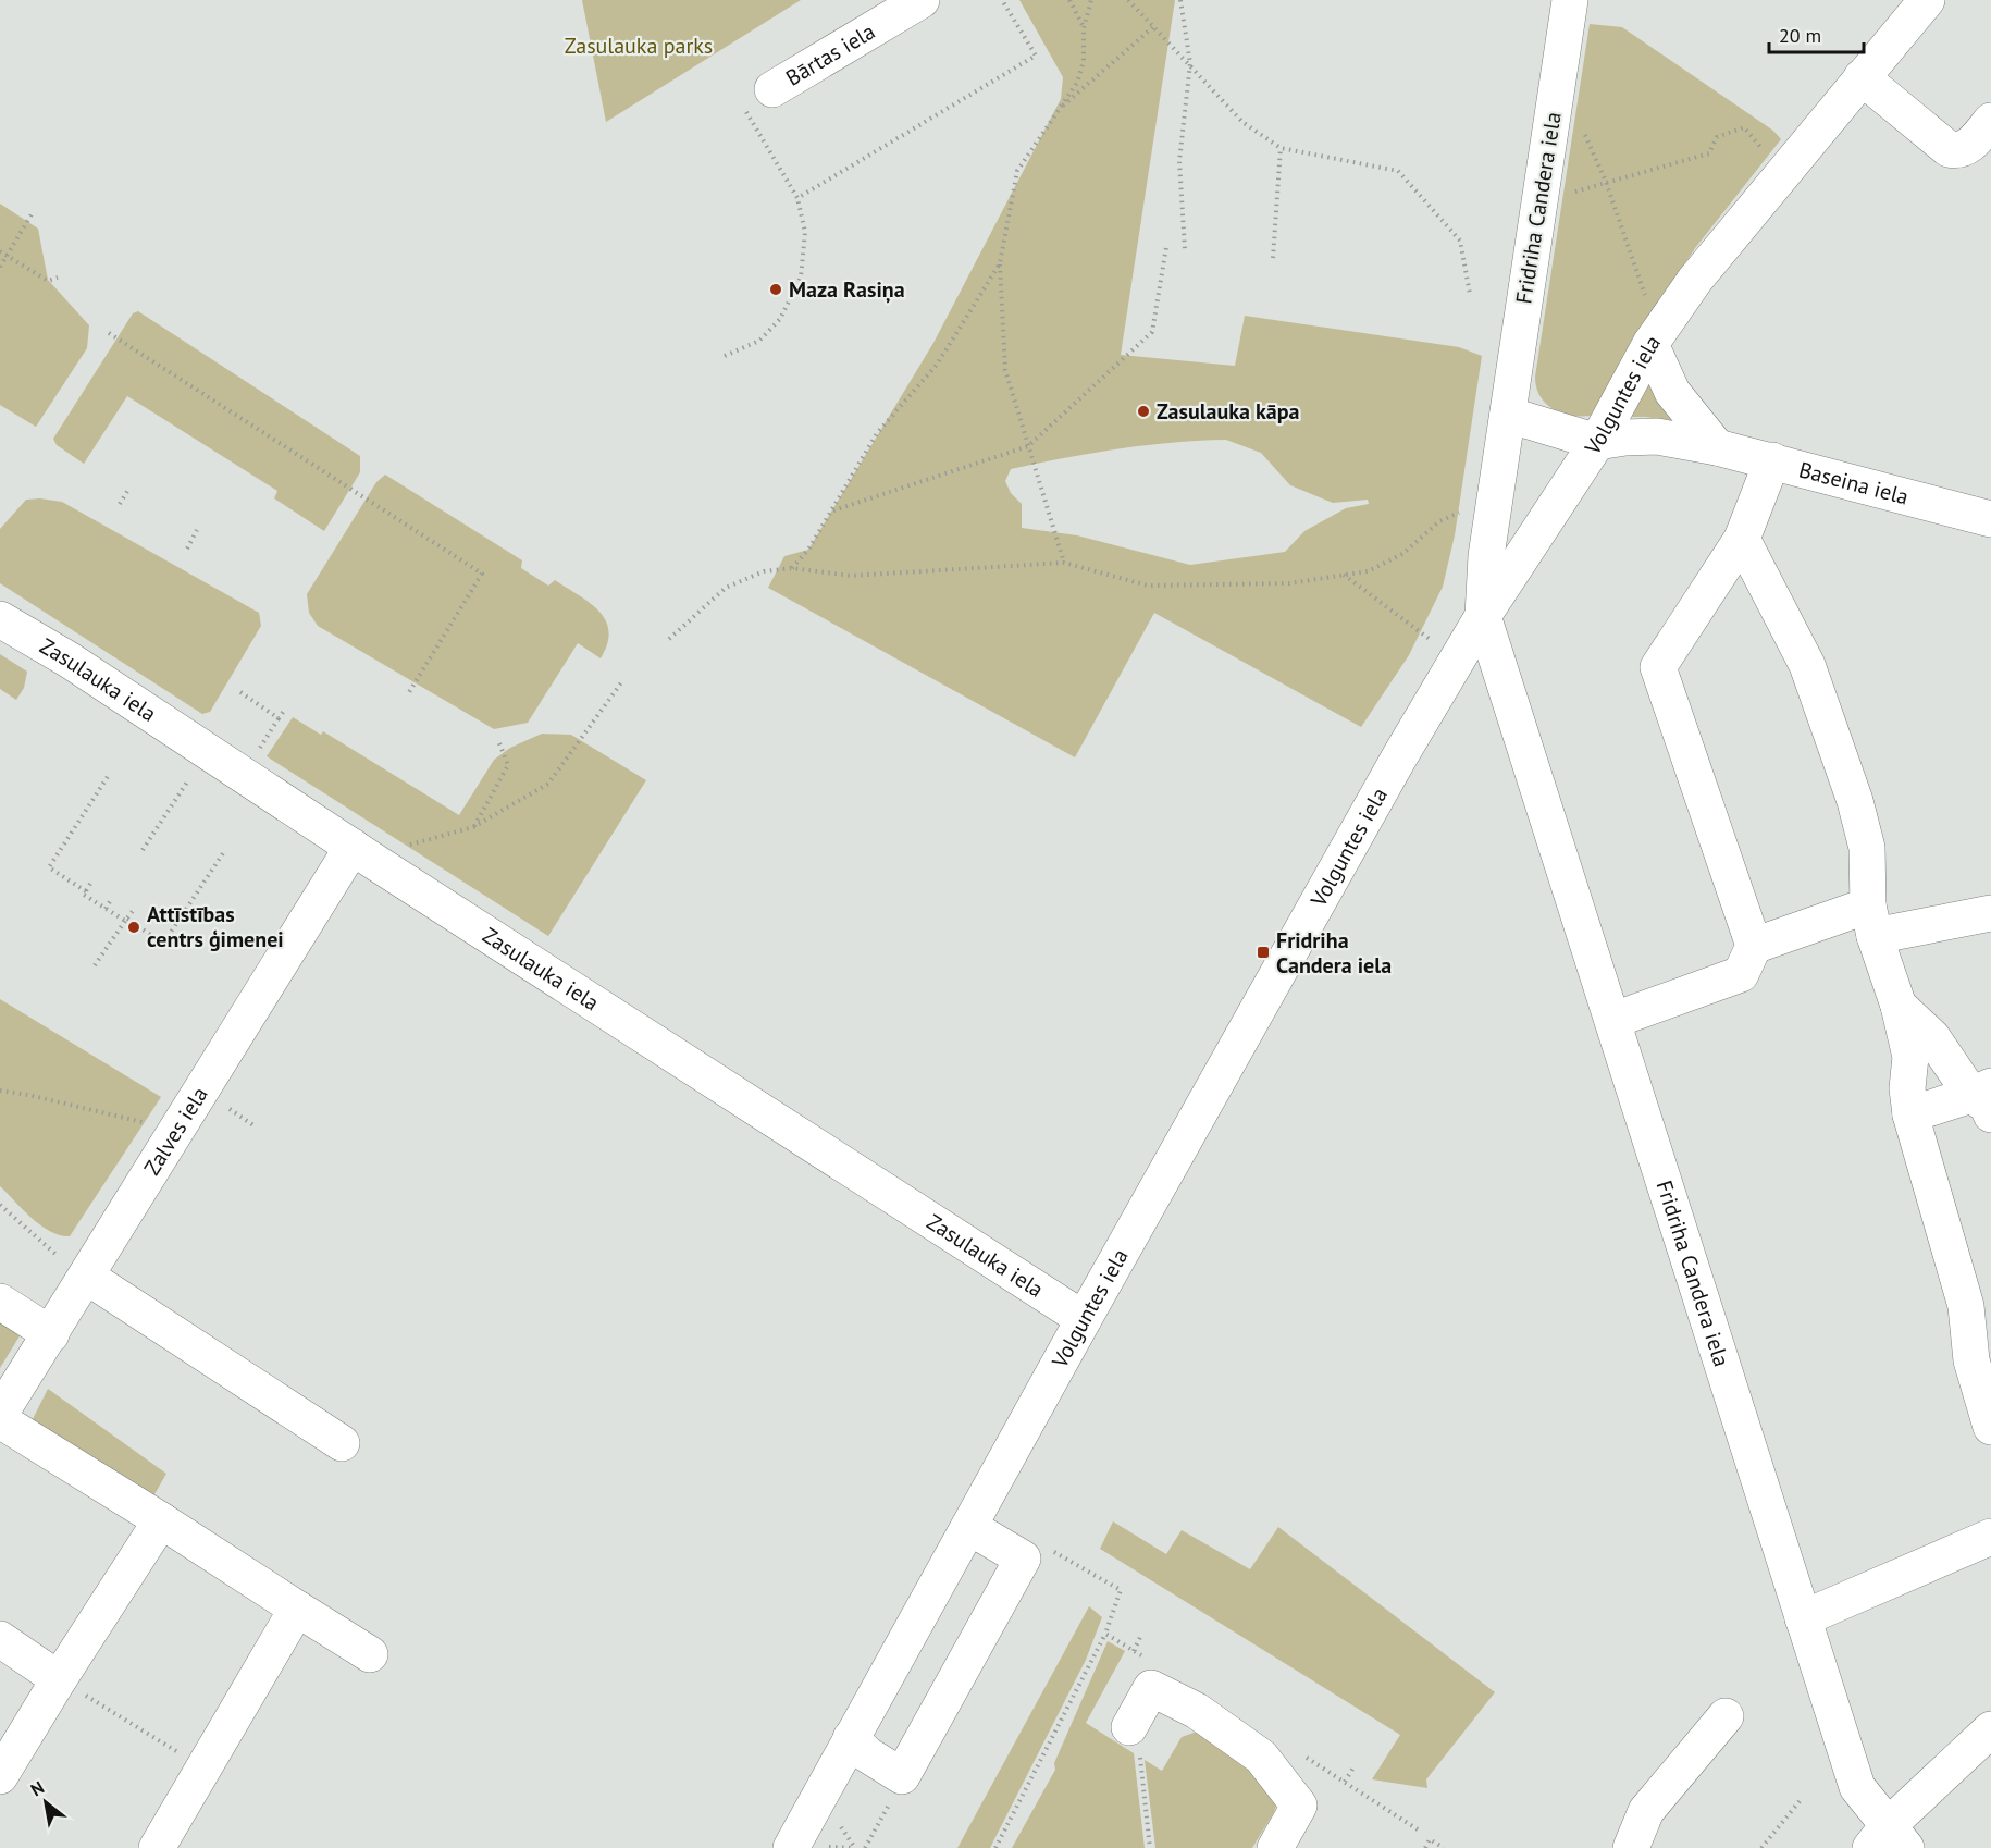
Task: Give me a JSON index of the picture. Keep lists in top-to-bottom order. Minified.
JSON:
{"streets":{"street":["Bārtas iela","Fridriha Candera iela","Volguntes iela","Baseina iela","Zasulauka iela","Zalves iela"]},"crossings":[["Fridriha Candera iela","Volguntes iela"],["Volguntes iela","Baseina iela"],["Volguntes iela","Zasulauka iela"],["Zasulauka iela","Zalves iela"]],"parks":["Zasulauka parks"],"places":{"other":["Maza Rasiņa","Zasulauka kāpa","Attīstības centrs ģimenei"],"transit":["Fridriha Candera iela"]},"scale_bar":"20 m","north":"top left"}
